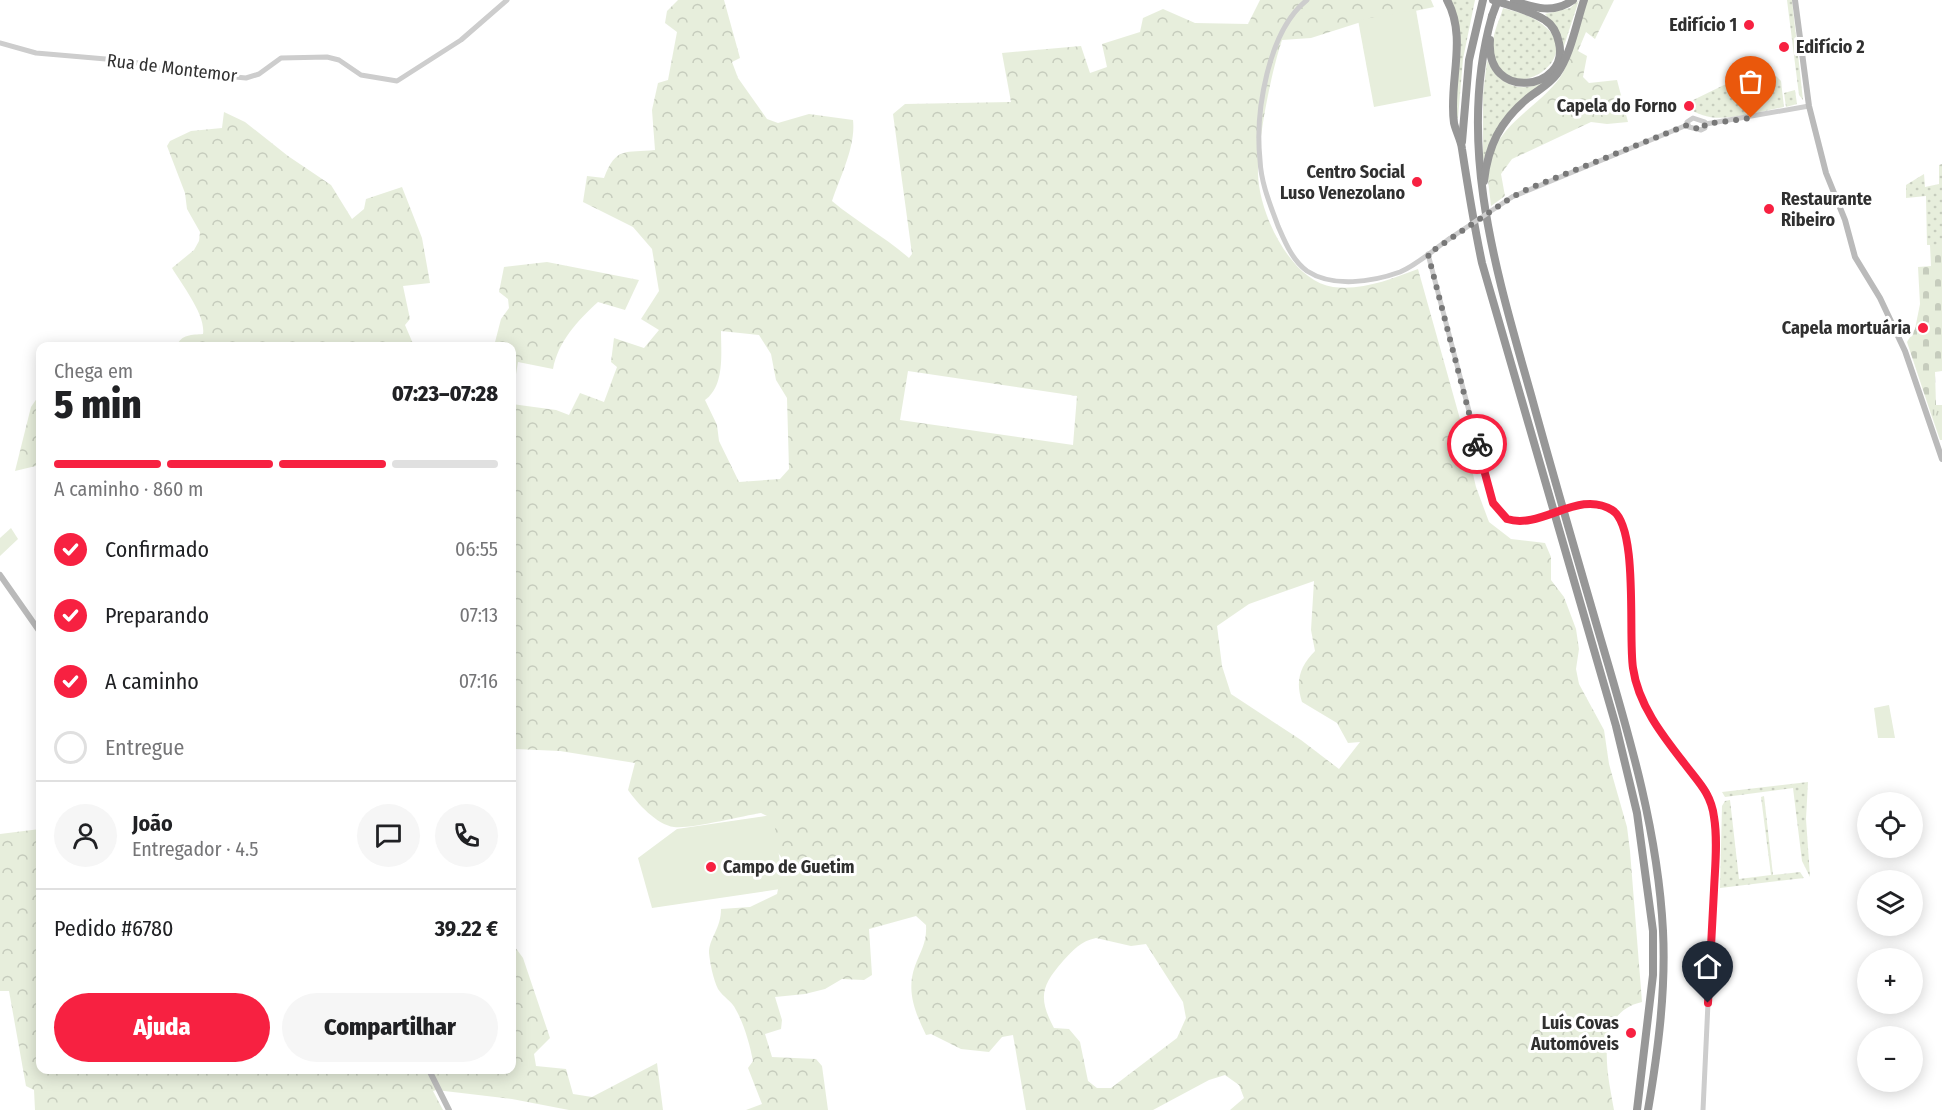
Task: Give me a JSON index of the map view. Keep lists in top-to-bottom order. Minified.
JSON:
{"streets":{"street":["Rua de Montemor"]},"places":["Edifício 1","Edifício 2","Capela do Forno","Centro Social Luso Venezolano","Restaurante Ribeiro","Capela mortuária","Campo de Guetim","Luís Covas Automóveis"],"page":{"heading":["5 min","Chega em","07:23–07:28"],"panel":["João","Entregador · 4.5","Pedido #6780","39.22 €"],"bar":"A caminho · 860 m","list":[["Confirmado","06:55"],["Preparando","07:13"],["A caminho","07:16"],"Entregue"],"map_buttons":["+","−"],"buttons":["Ajuda","Compartilhar"]}}
